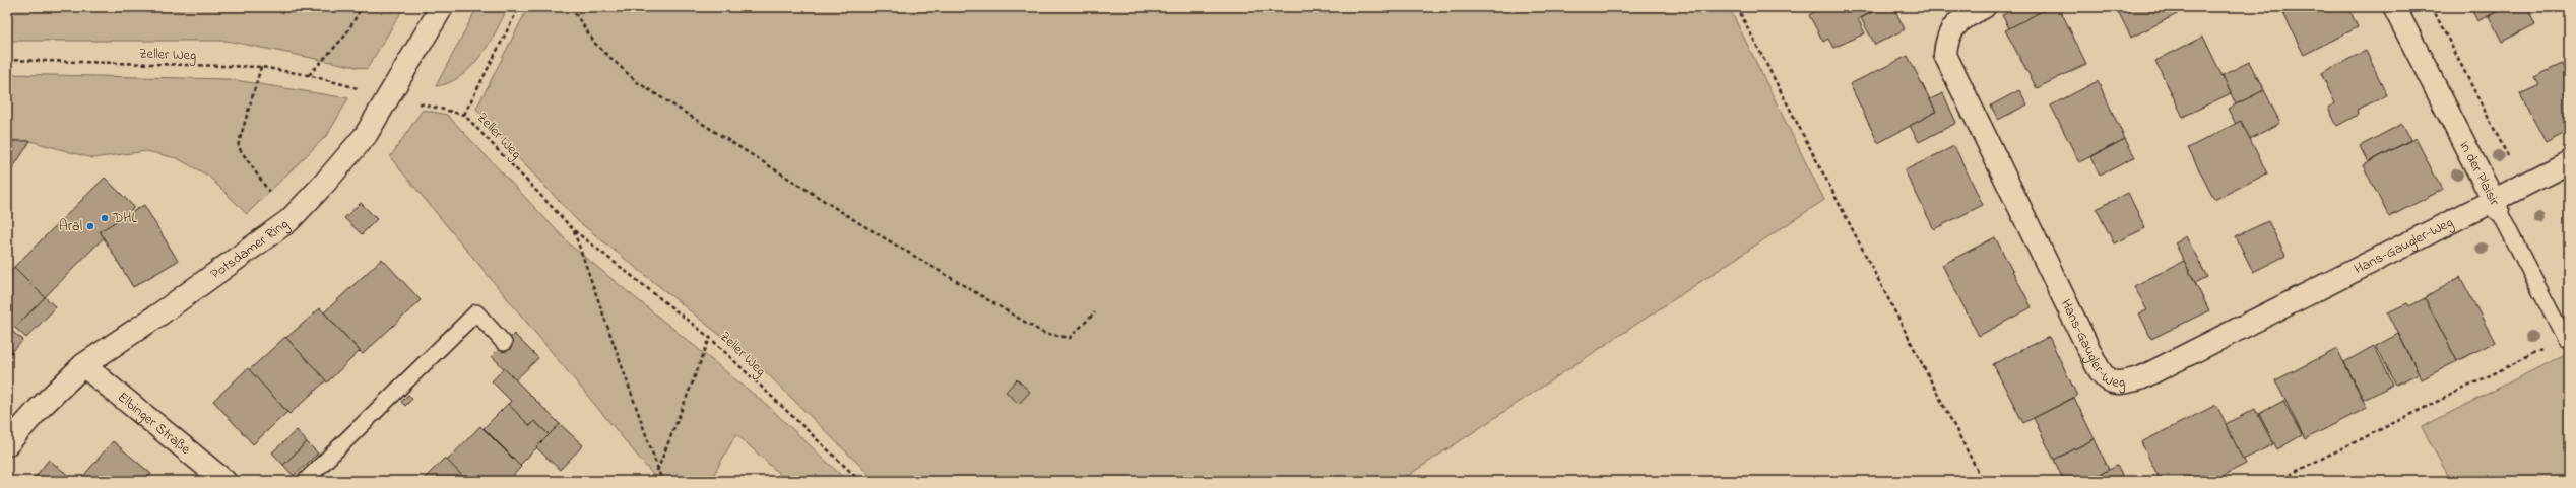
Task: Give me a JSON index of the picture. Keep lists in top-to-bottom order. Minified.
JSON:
{"streets":{"street":["In der Plaisir","Hans-Gaugler-Weg","Potsdamer Ring","Elbinger Straße"],"path":["Zeller Weg"]},"crossings":[["In der Plaisir","Hans-Gaugler-Weg"],["Potsdamer Ring","Elbinger Straße"]],"places":["DHL","Aral"]}
